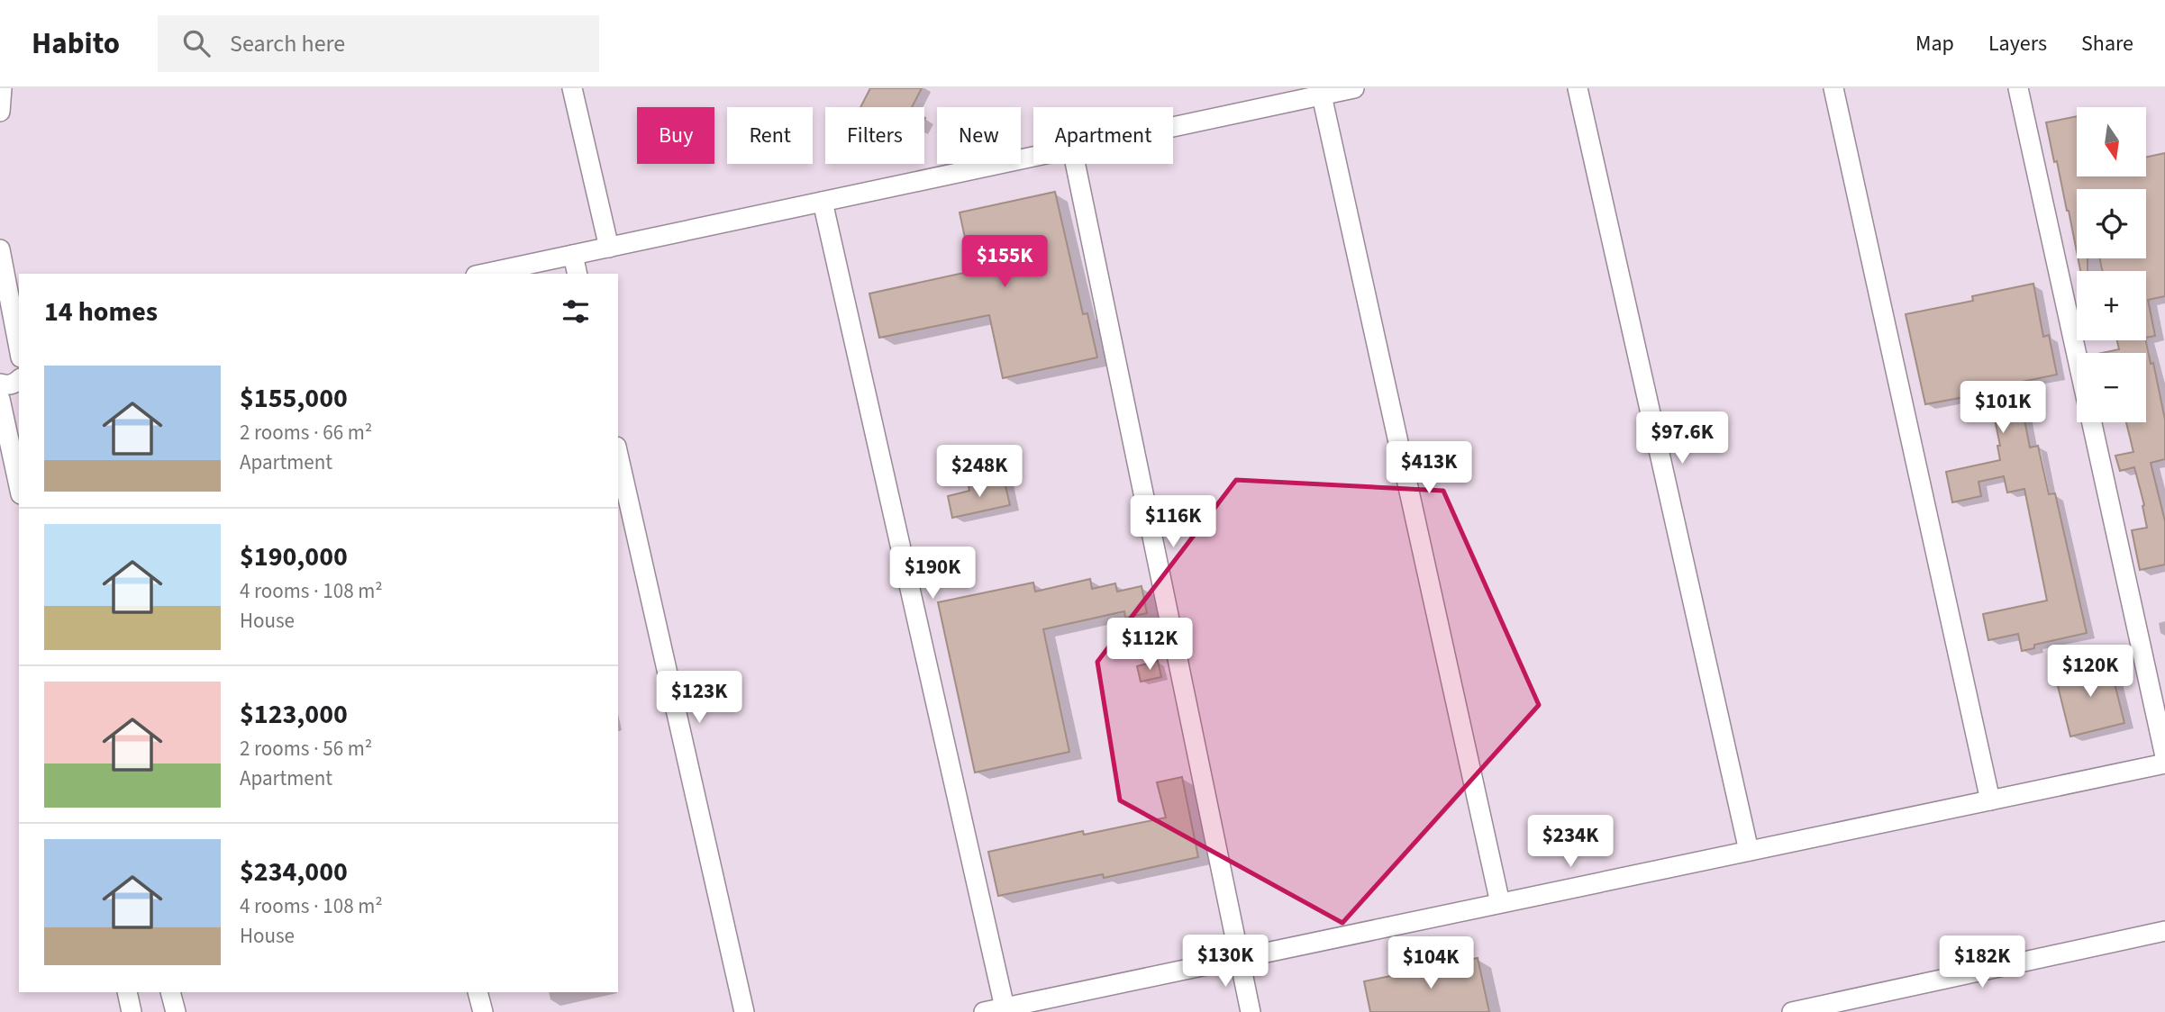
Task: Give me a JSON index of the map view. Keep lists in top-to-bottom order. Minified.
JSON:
{"north":"bottom","page":{"header":"Habito","search":"Search here","nav":["Map","Layers","Share"],"map_buttons":["+","−"],"chip":["Buy","Rent","Filters","New","Apartment"],"price":["$155K","$101K","$97.6K","$413K","$248K","$116K","$190K","$112K","$120K","$123K","$234K","$130K","$182K","$104K"],"heading":"14 homes","list":[{"name":"$155,000","note":"2 rooms · 66 m² · Apartment"},{"name":"$190,000","note":"4 rooms · 108 m² · House"},{"name":"$123,000","note":"2 rooms · 56 m² · Apartment"},{"name":"$234,000","note":"4 rooms · 108 m² · House"}]}}
